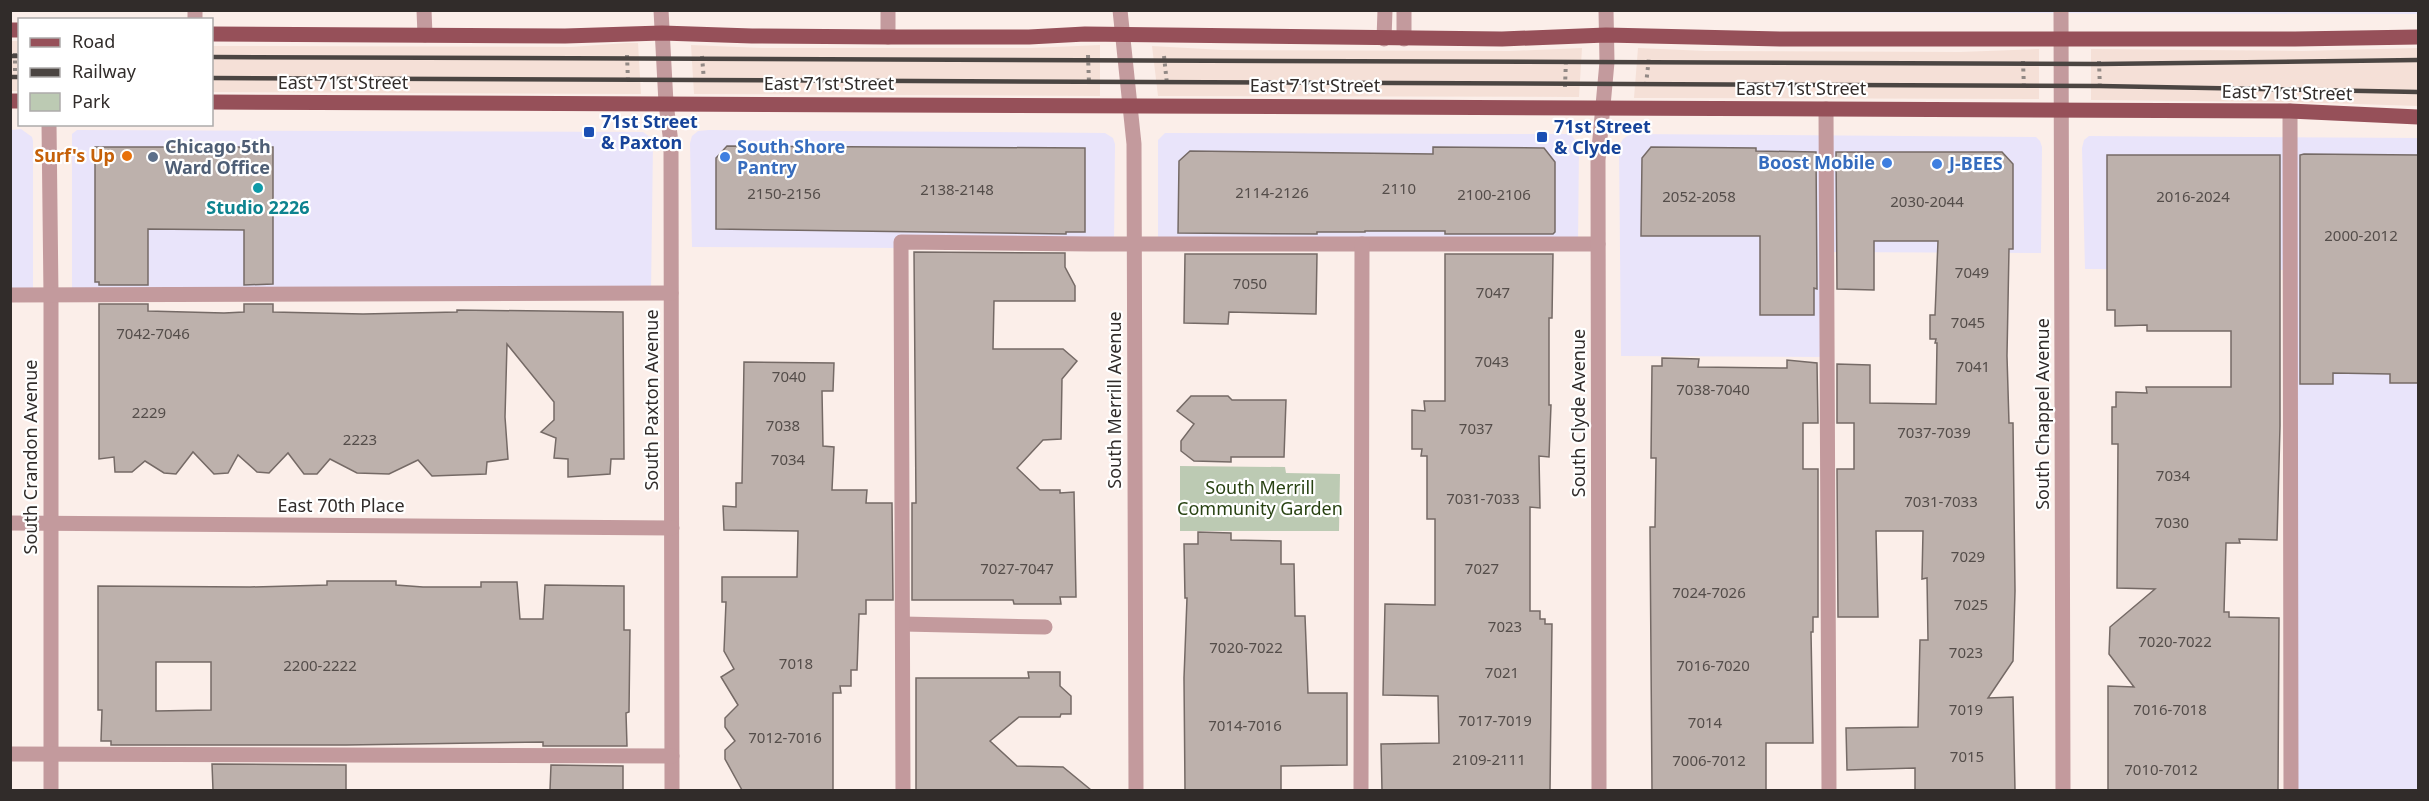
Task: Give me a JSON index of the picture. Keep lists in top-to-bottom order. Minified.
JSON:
{"streets":{"main road":["East 71st Street"],"street":["South Paxton Avenue","South Merrill Avenue","South Clyde Avenue","South Chappel Avenue","South Crandon Avenue","East 70th Place"]},"crossings":[["East 71st Street","South Paxton Avenue"],["East 71st Street","South Merrill Avenue"],["East 71st Street","South Clyde Avenue"],["East 71st Street","South Chappel Avenue"],["South Paxton Avenue","East 70th Place"],["South Crandon Avenue","East 70th Place"]],"parks":["South Merrill Community Garden"],"places":{"transit":["71st Street & Paxton","71st Street & Clyde"],"other":["Surf's Up","Chicago 5th Ward Office","South Shore Pantry","Boost Mobile","J-BEES","Studio 2226"]},"house_numbers":["2110","2138-2148","2114-2126","2150-2156","2100-2106","2052-2058","2016-2024","2030-2044","2000-2012","7049","7050","7047","7045","7042-7046","7043","7041","7040","7038-7040","2229","7038","7037","7037-7039","2223","7034","7034","7031-7033","7031-7033","7030","7029","7027-7047","7027","7024-7026","7025","7023","7020-7022","7020-7022","7023","7018","2200-2222","7016-7020","7021","7019","7016-7018","7017-7019","7014","7014-7016","7012-7016","7015","2109-2111","7006-7012","7010-7012"],"legend":["Road","Railway","Park"]}
